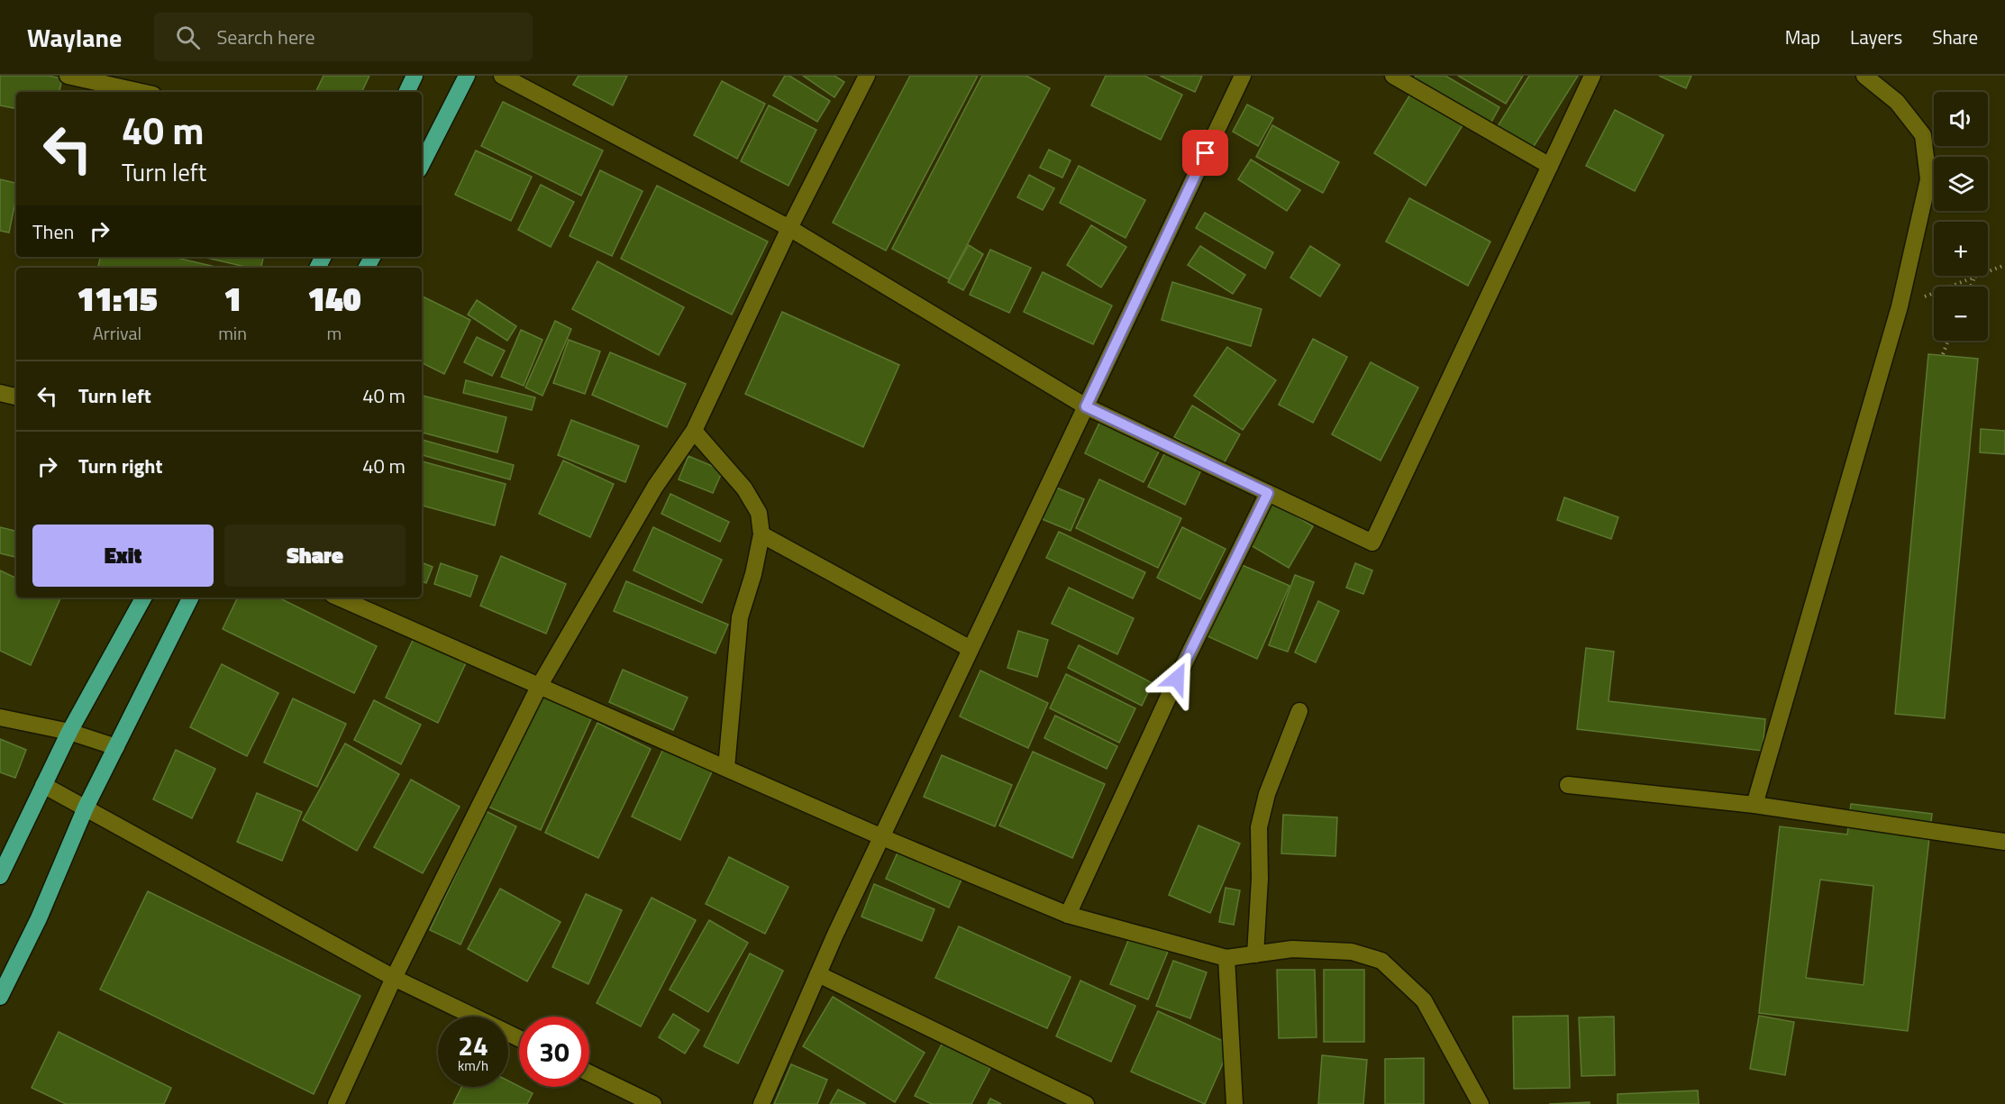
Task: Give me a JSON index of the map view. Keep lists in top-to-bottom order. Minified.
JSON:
{"page":{"header":"Waylane","search":"Search here","nav":["Map","Layers","Share"],"map_buttons":["+","−"],"turn":["40 m","Turn left"],"then":"Then","eta":["11:15","Arrival","1","min","140","m"],"list":[{"name":"Turn left","value":"40 m"},{"name":"Turn right","value":"40 m"}],"buttons":["Exit","Share"],"speed":"24 km/h","limit":"30"}}
